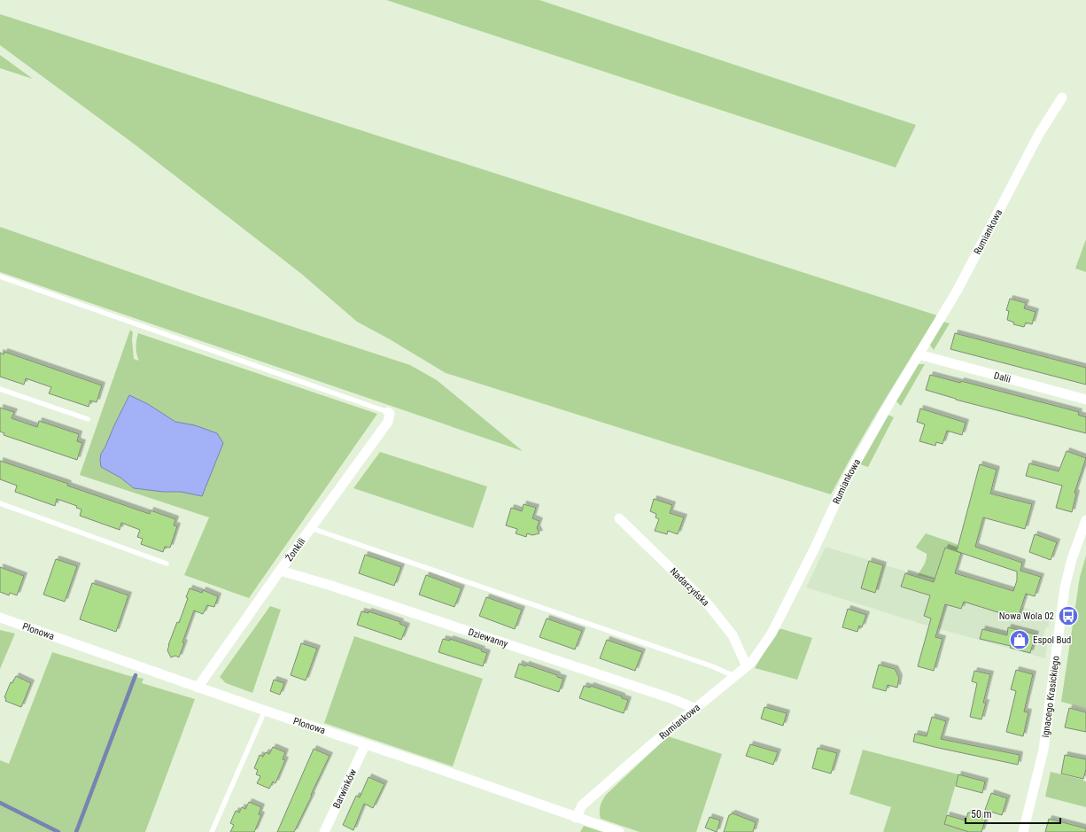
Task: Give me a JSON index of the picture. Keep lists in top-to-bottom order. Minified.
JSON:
{"streets":{"street":["Rumiankowa","Dalii","Żonkili","Nadarzyńska","Plonowa","Dziewanny","Ignacego Krasickiego","Barwinków"]},"crossings":[["Rumiankowa","Dalii"],["Rumiankowa","Nadarzyńska"],["Rumiankowa","Plonowa"],["Rumiankowa","Dziewanny"],["Żonkili","Plonowa"],["Żonkili","Dziewanny"],["Plonowa","Barwinków"]],"places":{"bus stop":["Nowa Wola 02"],"shop":["Espol Bud"]},"scale_bar":"50 m"}
